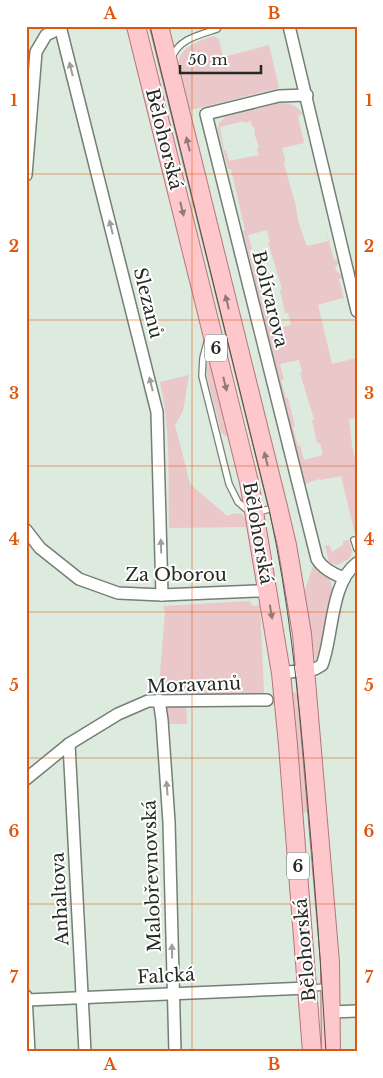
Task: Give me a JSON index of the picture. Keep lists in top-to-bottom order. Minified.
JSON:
{"streets":{"main road":["Bělohorská","6"],"street":["Bolívarova","Slezanů","Za Oborou","Moravanů","Malobřevnovská","Anhaltova","Falcká"]},"crossings":[["Bělohorská","Falcká"],["Slezanů","Za Oborou"],["Moravanů","Malobřevnovská"],["Moravanů","Anhaltova"],["Malobřevnovská","Falcká"],["Anhaltova","Falcká"]],"one_way":["Slezanů","Malobřevnovská"],"scale_bar":"50 m","grid":{"columns":["A","B"],"rows":["1","2","3","4","5","6","7"]}}
